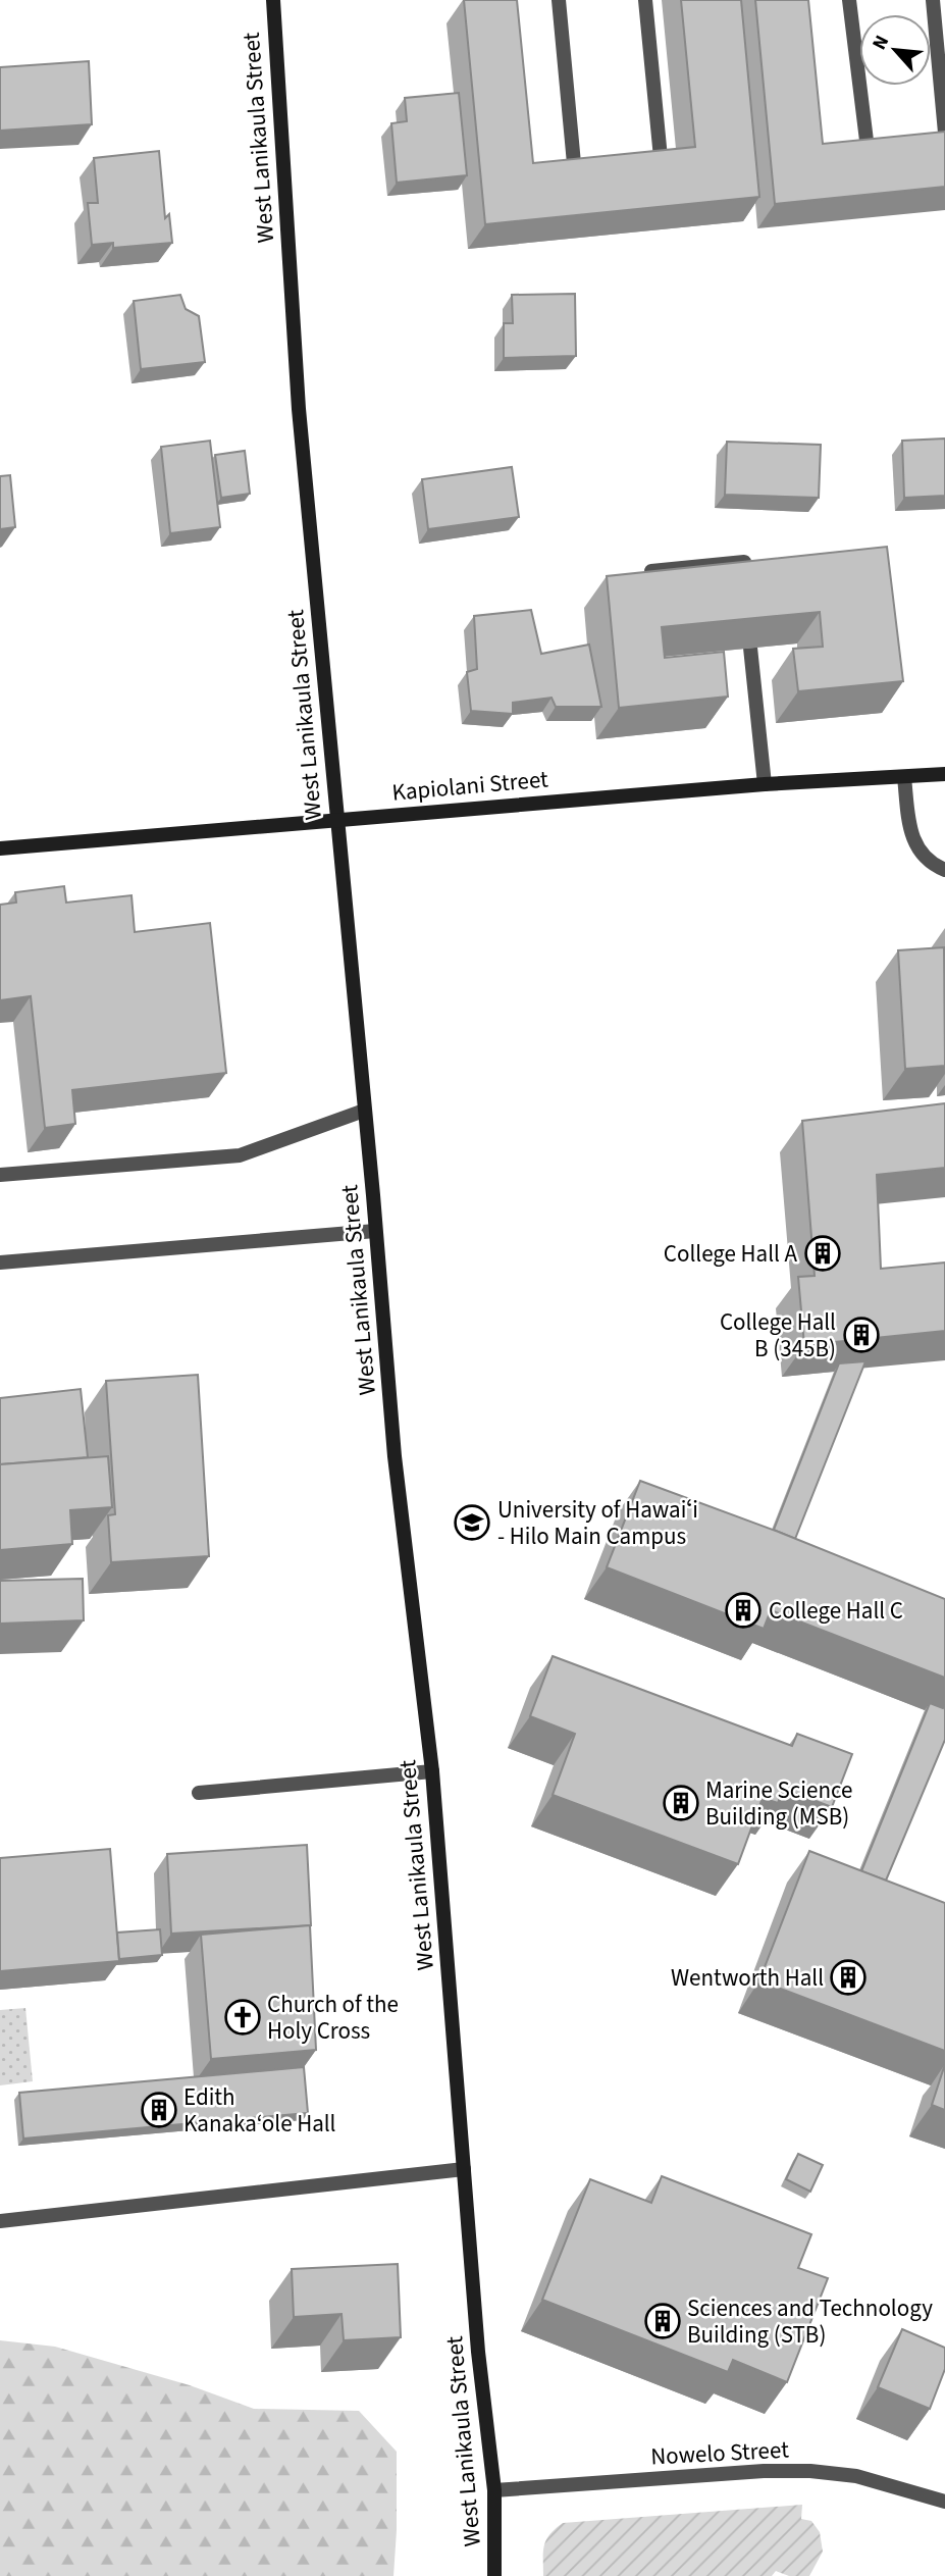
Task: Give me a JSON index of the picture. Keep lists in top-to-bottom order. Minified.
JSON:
{"streets":{"street":["West Lanikaula Street","Kapiolani Street"],"lane":["Nowelo Street"]},"crossings":[["West Lanikaula Street","Kapiolani Street"],["West Lanikaula Street","Nowelo Street"]],"places":{"building":["College Hall A","College Hall B (345B)","College Hall C","Marine Science Building (MSB)","Wentworth Hall","Edith Kanaka‘ole Hall","Sciences and Technology Building (STB)"],"school or university":["University of Hawaiʻi - Hilo Main Campus"],"church":["Church of the Holy Cross"]},"north":"top left"}
